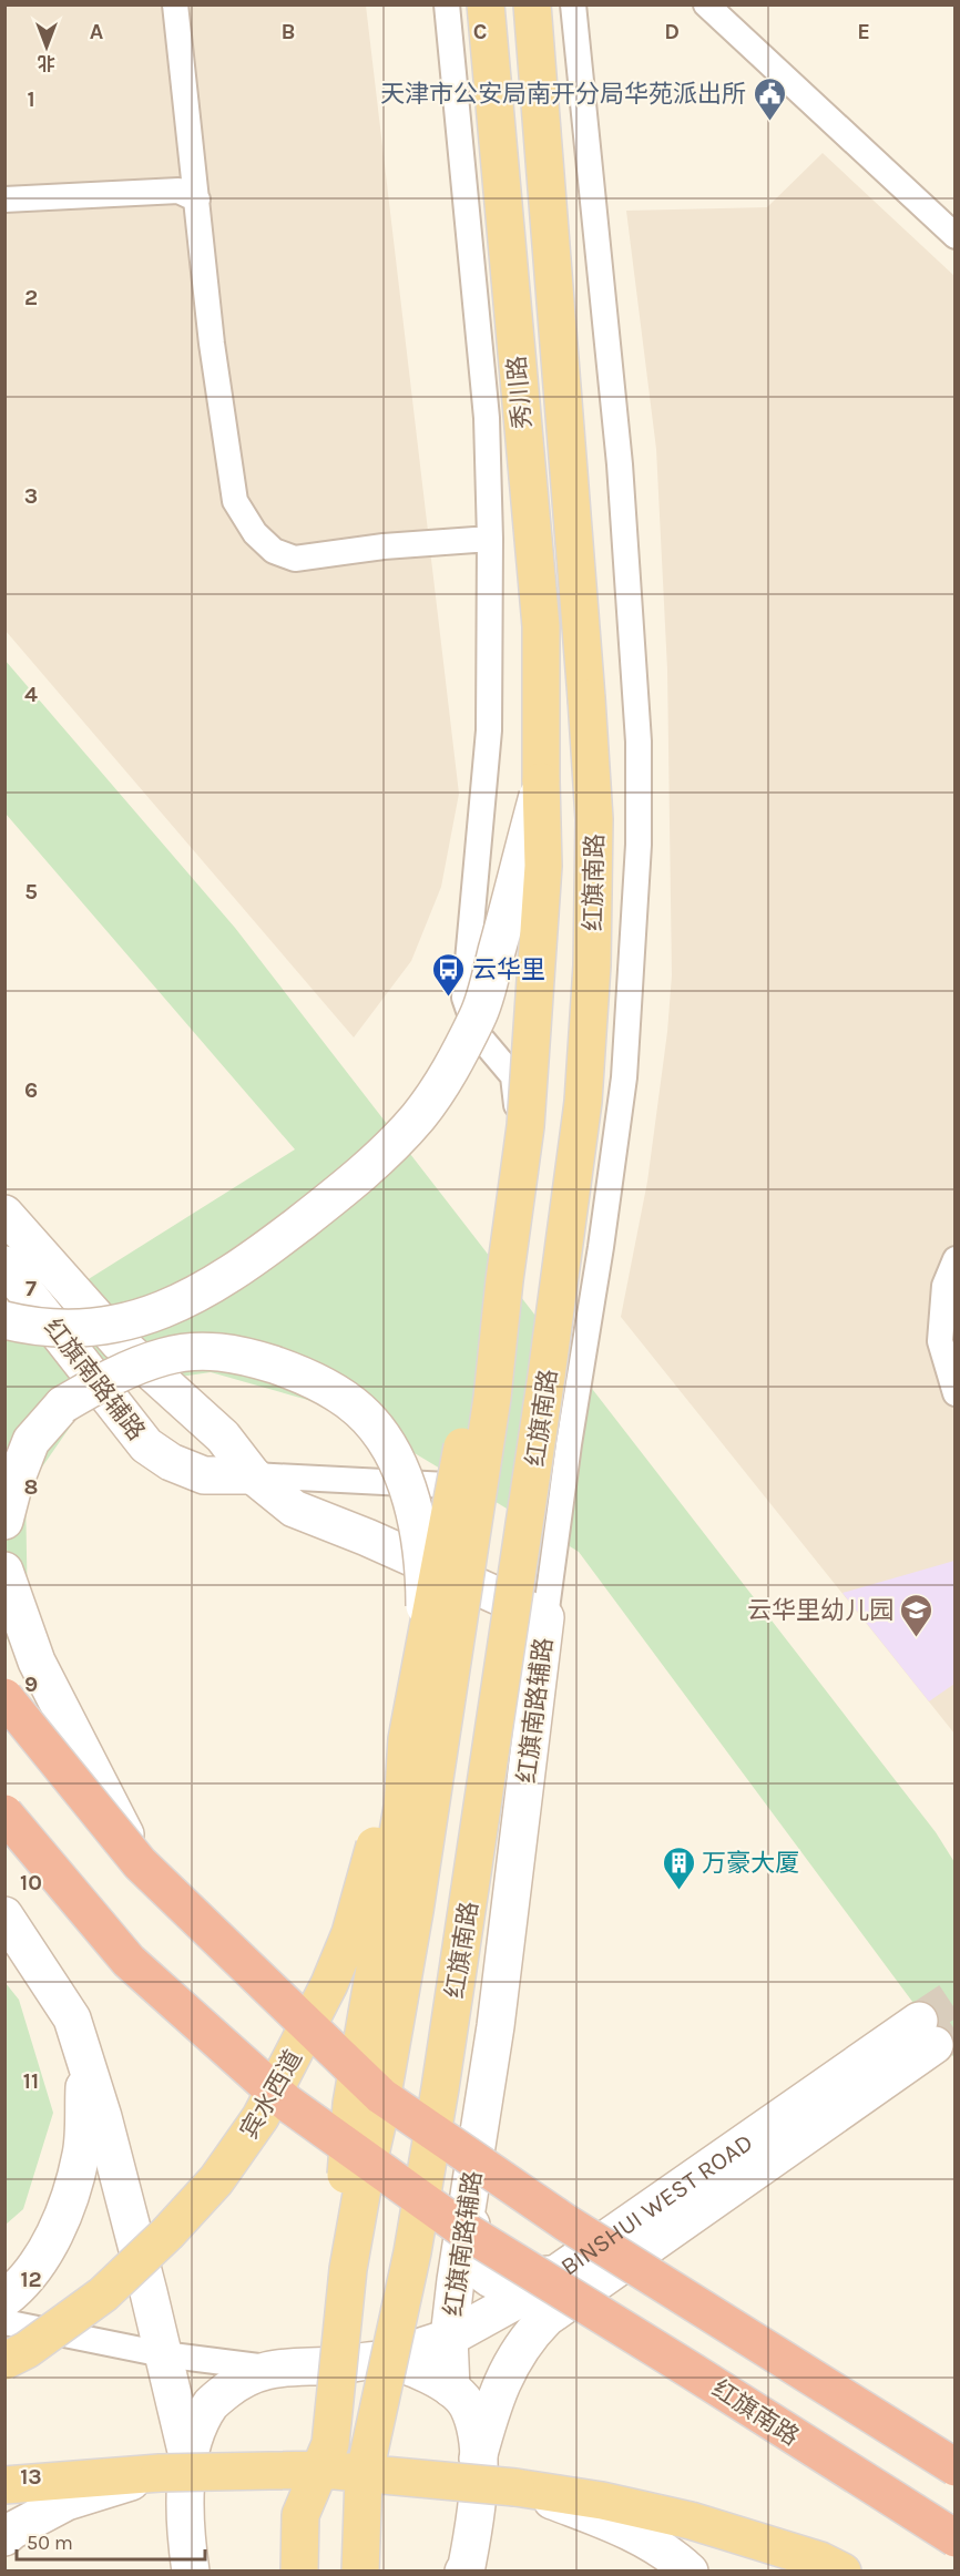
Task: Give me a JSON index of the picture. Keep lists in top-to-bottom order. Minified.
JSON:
{"streets":{"highway":["红旗南路"],"main road":["秀川路","红旗南路辅路","宾水西道","BINSHUI WEST ROAD"]},"crossings":[["秀川路","红旗南路"],["红旗南路辅路","BINSHUI WEST ROAD"]],"places":{"public building":["天津市公安局南开分局华苑派出所"],"bus stop":["云华里"],"school or university":["云华里幼儿园"],"building":["万豪大厦"]},"scale_bar":"50 m","north":"bottom","grid":{"columns":["A","B","C","D","E"],"rows":["1","2","3","4","5","6","7","8","9","10","11","12","13"]}}
